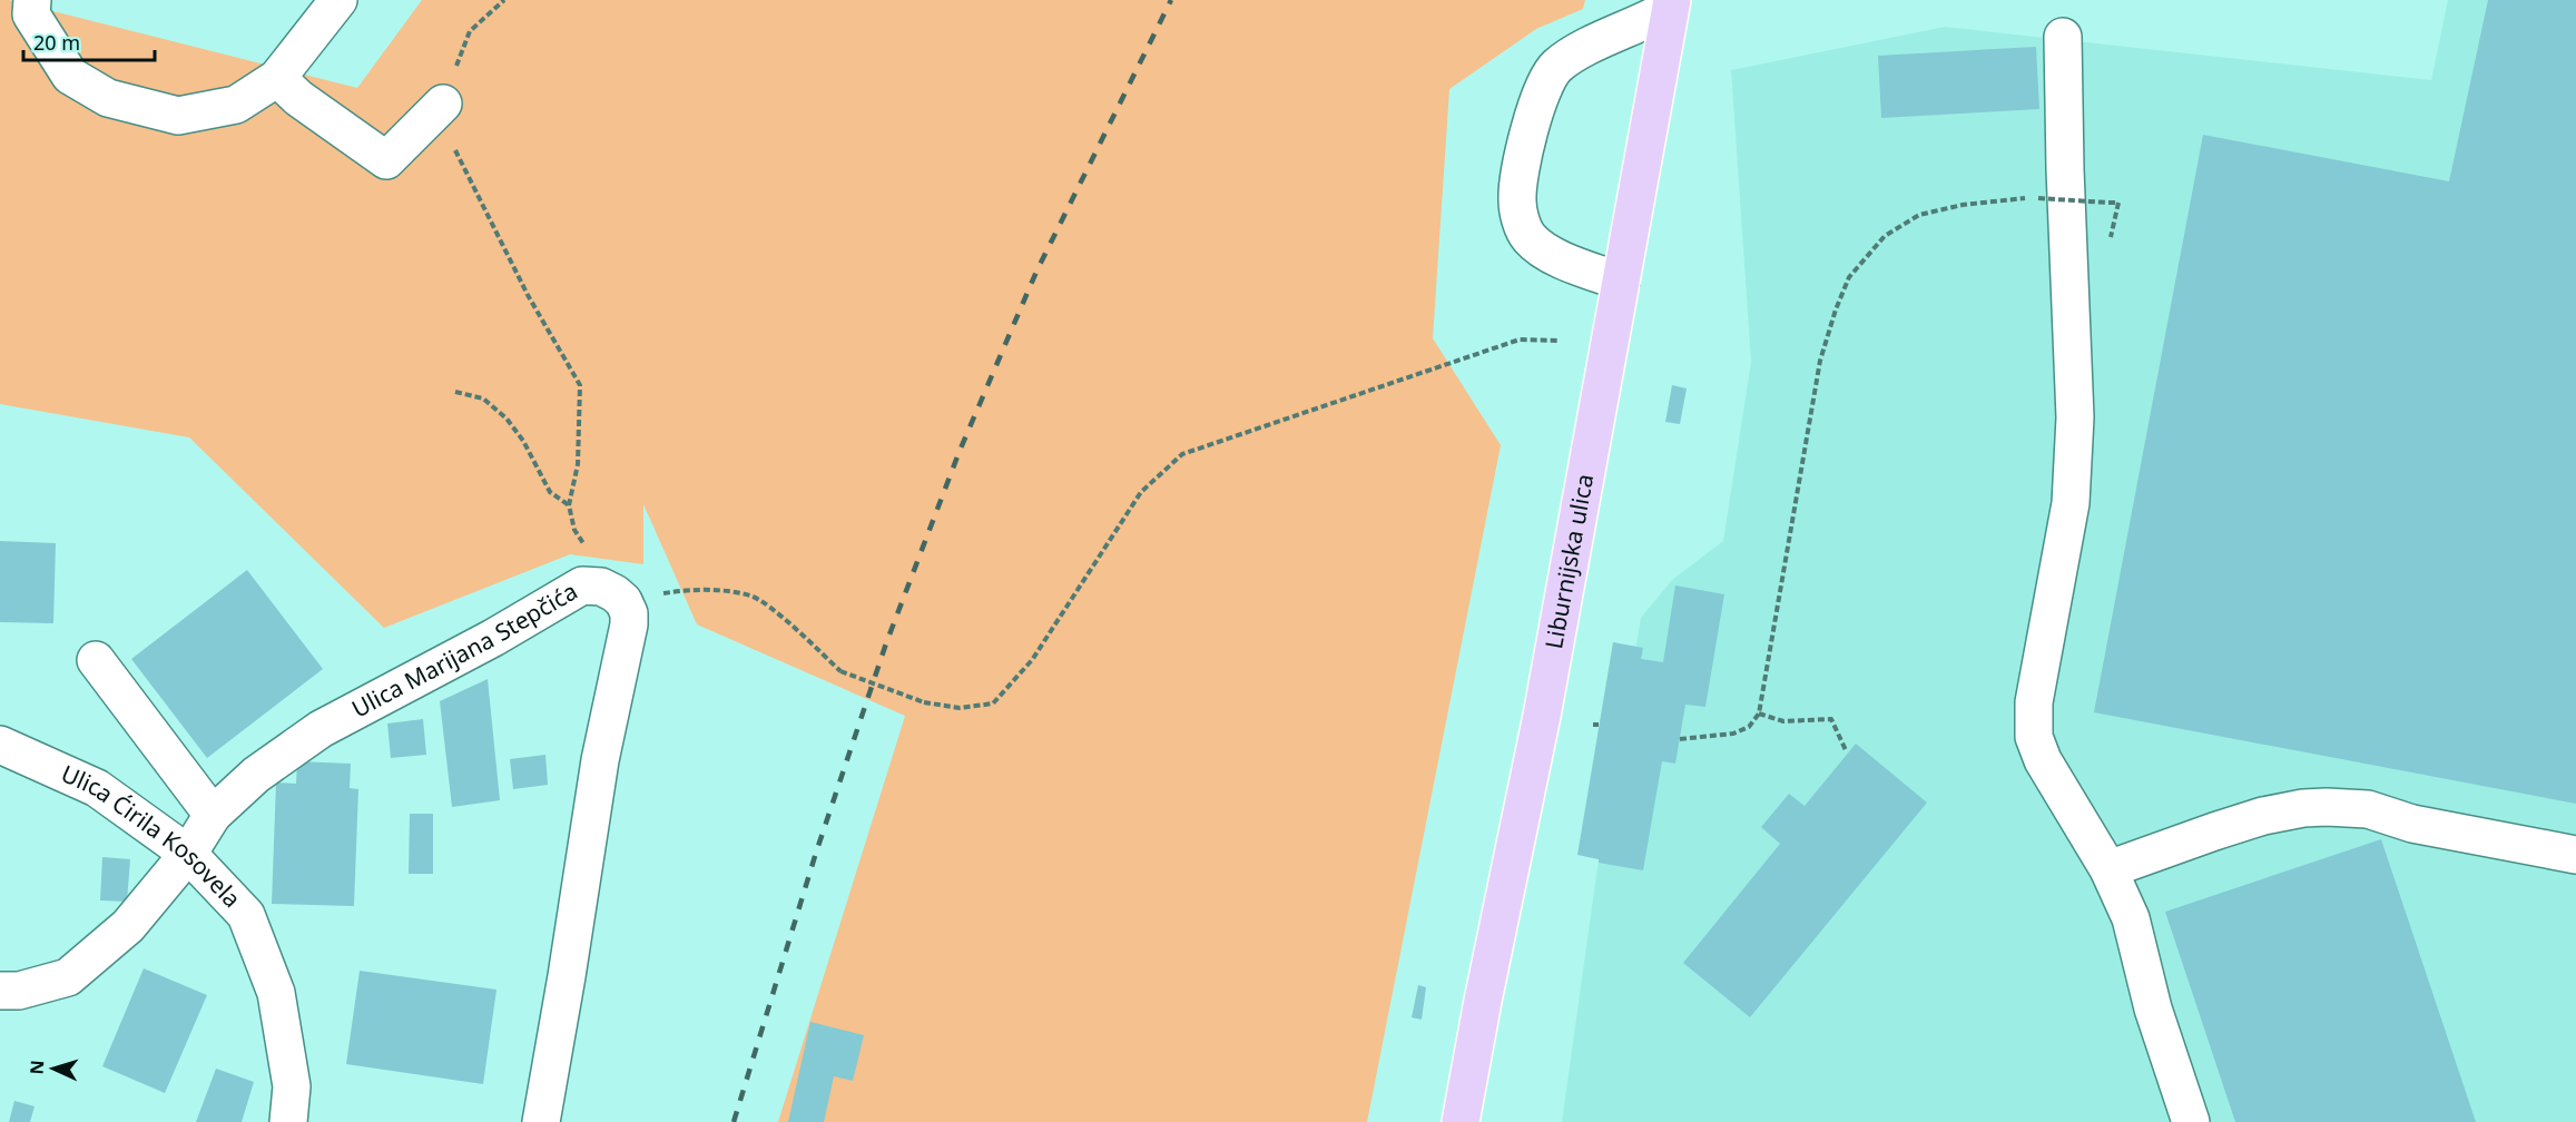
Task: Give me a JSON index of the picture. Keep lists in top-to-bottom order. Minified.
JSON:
{"streets":{"main road":["Liburnijska ulica"],"street":["Ulica Marijana Stepčića","Ulica Ćirila Kosovela"]},"crossings":[["Ulica Marijana Stepčića","Ulica Ćirila Kosovela"]],"scale_bar":"20 m","north":"left"}
